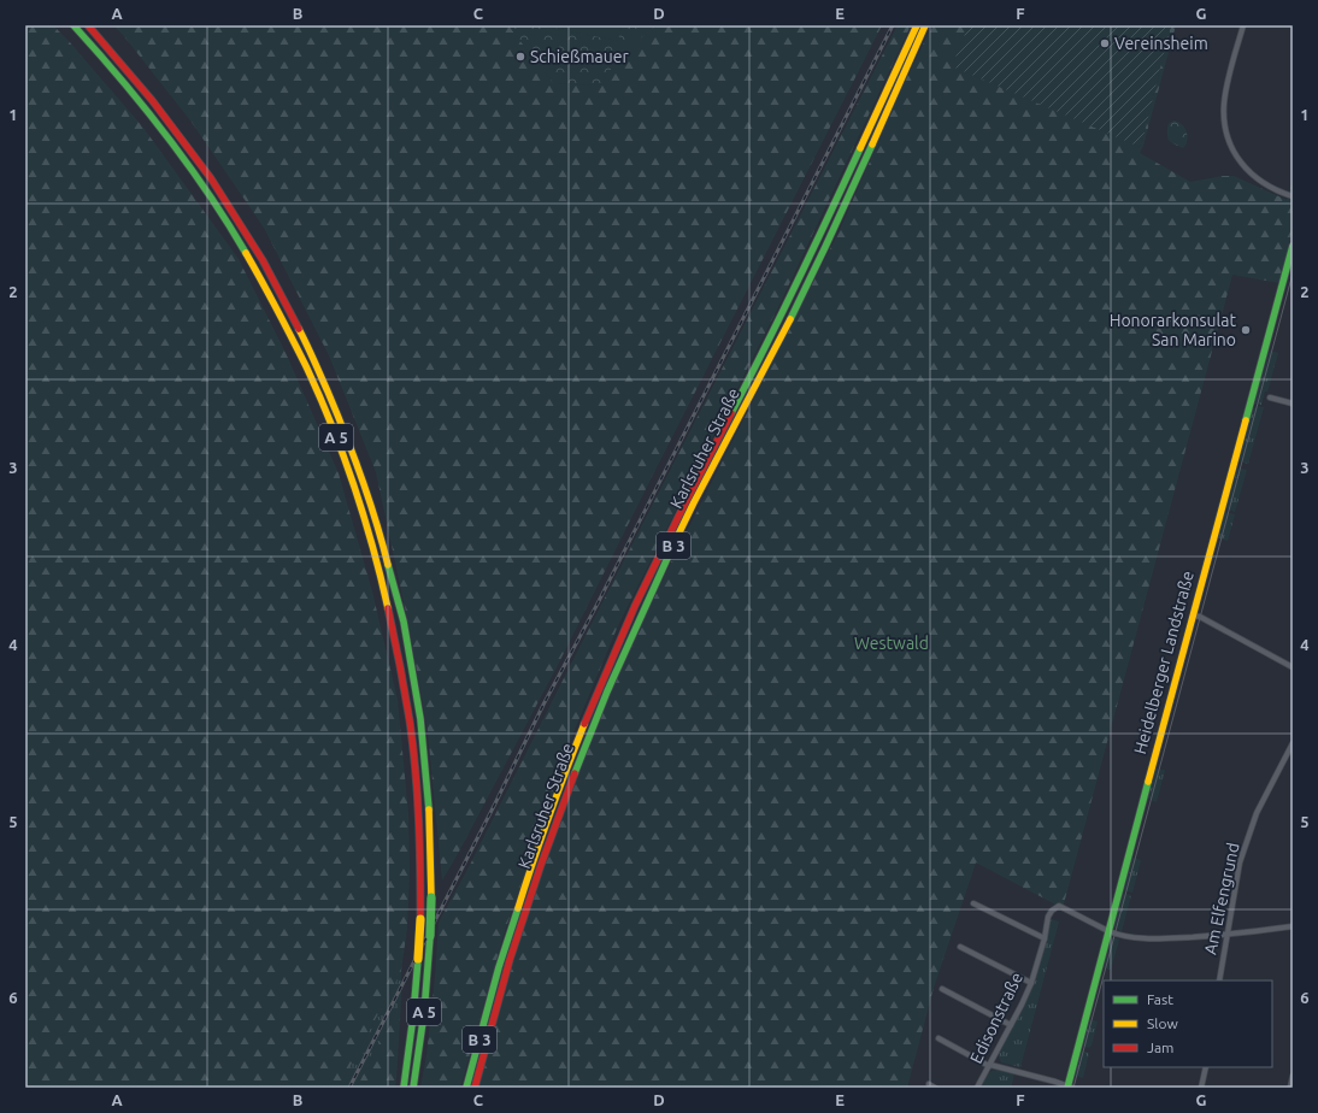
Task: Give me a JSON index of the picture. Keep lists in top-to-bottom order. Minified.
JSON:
{"streets":{"main road":["A 5","Karlsruher Straße","B 3","Heidelberger Landstraße"],"street":["Am Elfengrund","Edisonstraße"]},"crossings":[["Heidelberger Landstraße","Edisonstraße"]],"parks":["Westwald"],"places":["Vereinsheim","Schießmauer","Honorarkonsulat San Marino"],"legend":["Fast","Slow","Jam"],"grid":{"columns":["A","B","C","D","E","F","G"],"rows":["1","2","3","4","5","6"]}}
